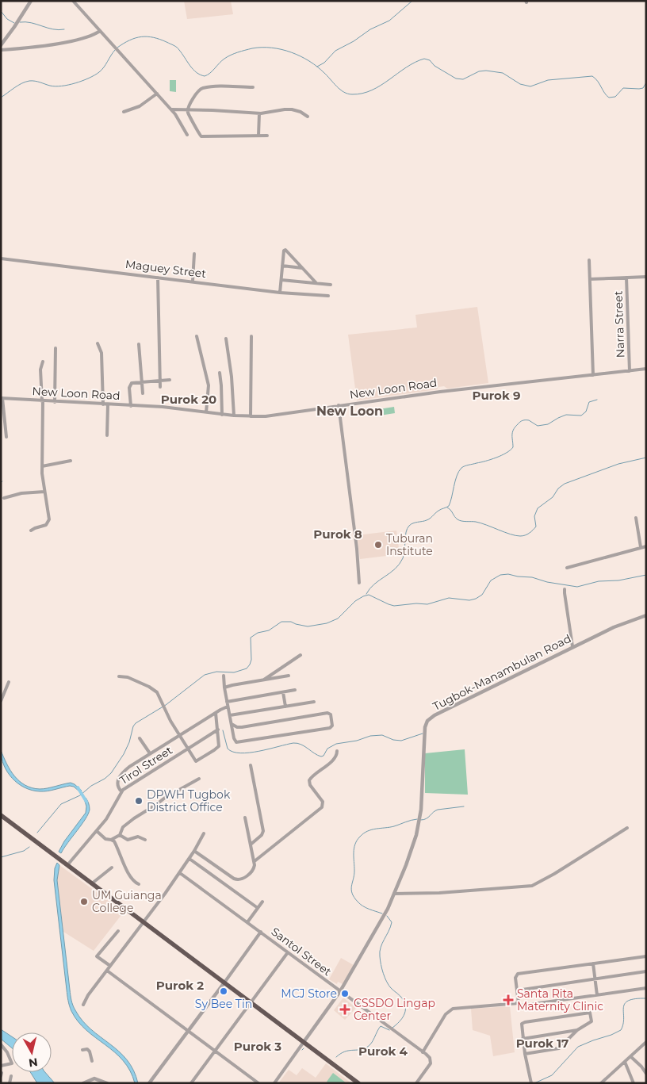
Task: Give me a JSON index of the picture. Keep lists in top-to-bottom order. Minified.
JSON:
{"streets":{"street":["Maguey Street","Narra Street","New Loon Road","Tugbok-Manambulan Road","Tirol Street","Santol Street"]},"crossings":[["Narra Street","New Loon Road"],["Tugbok-Manambulan Road","Santol Street"]],"districts":["Purok 9","Purok 20","New Loon","Purok 8","Purok 2","Purok 17","Purok 3","Purok 4"],"places":{"other":["Tuburan Institute","DPWH Tugbok District Office","UM Guianga College","Sy Bee Tin","MCJ Store"],"health":["Santa Rita Maternity Clinic","CSSDO Lingap Center"]},"north":"bottom"}
